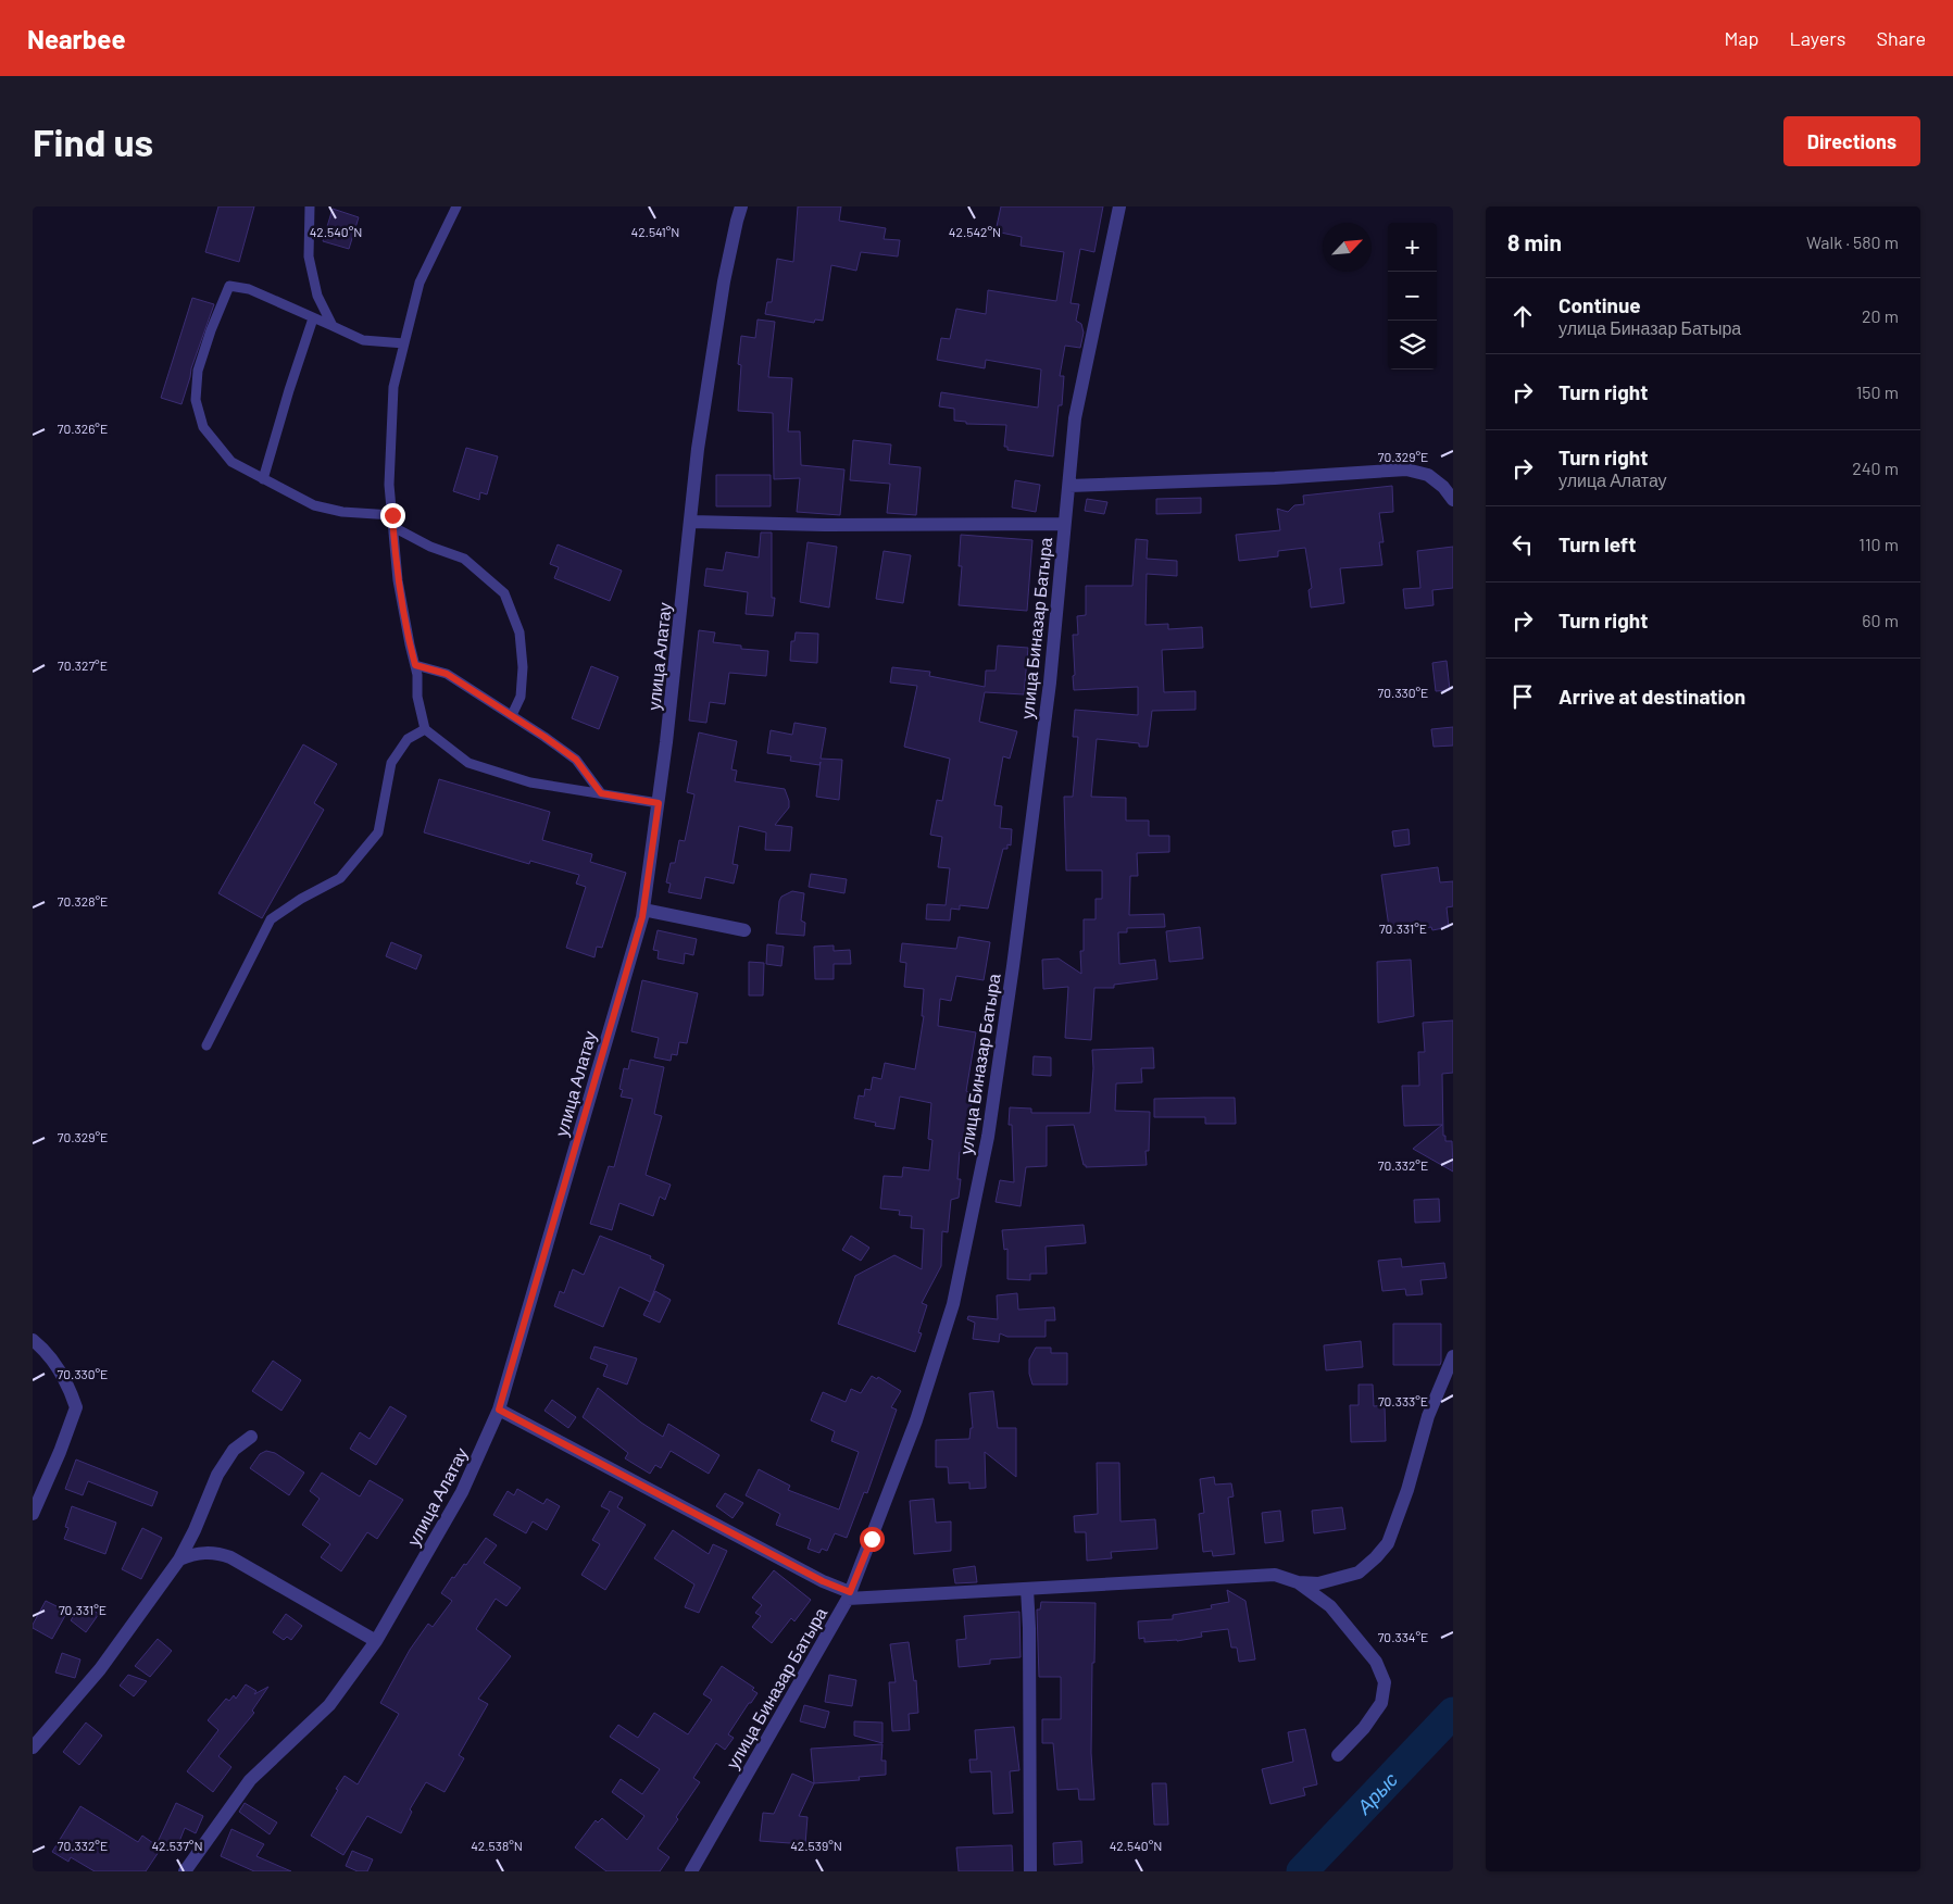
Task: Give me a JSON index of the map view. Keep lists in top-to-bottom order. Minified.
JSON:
{"streets":{"street":["улица Биназар Батыра","улица Алатау"]},"water":["Арыс"],"north":"top right","page":{"header":"Nearbee","nav":["Map","Layers","Share"],"buttons":"Directions","title":"Find us","heading":["8 min","Walk · 580 m"],"map_buttons":["+","−"],"list":[["Continue","улица Биназар Батыра","20 m"],["Turn right","150 m"],["Turn right","улица Алатау","240 m"],["Turn left","110 m"],["Turn right","60 m"],"Arrive at destination"]},"coordinates":["42.540°N","42.541°N","42.542°N","70.326°E","70.329°E","70.327°E","70.330°E","70.328°E","70.331°E","70.332°E","70.333°E","70.334°E","42.537°N","42.538°N","42.539°N"]}
